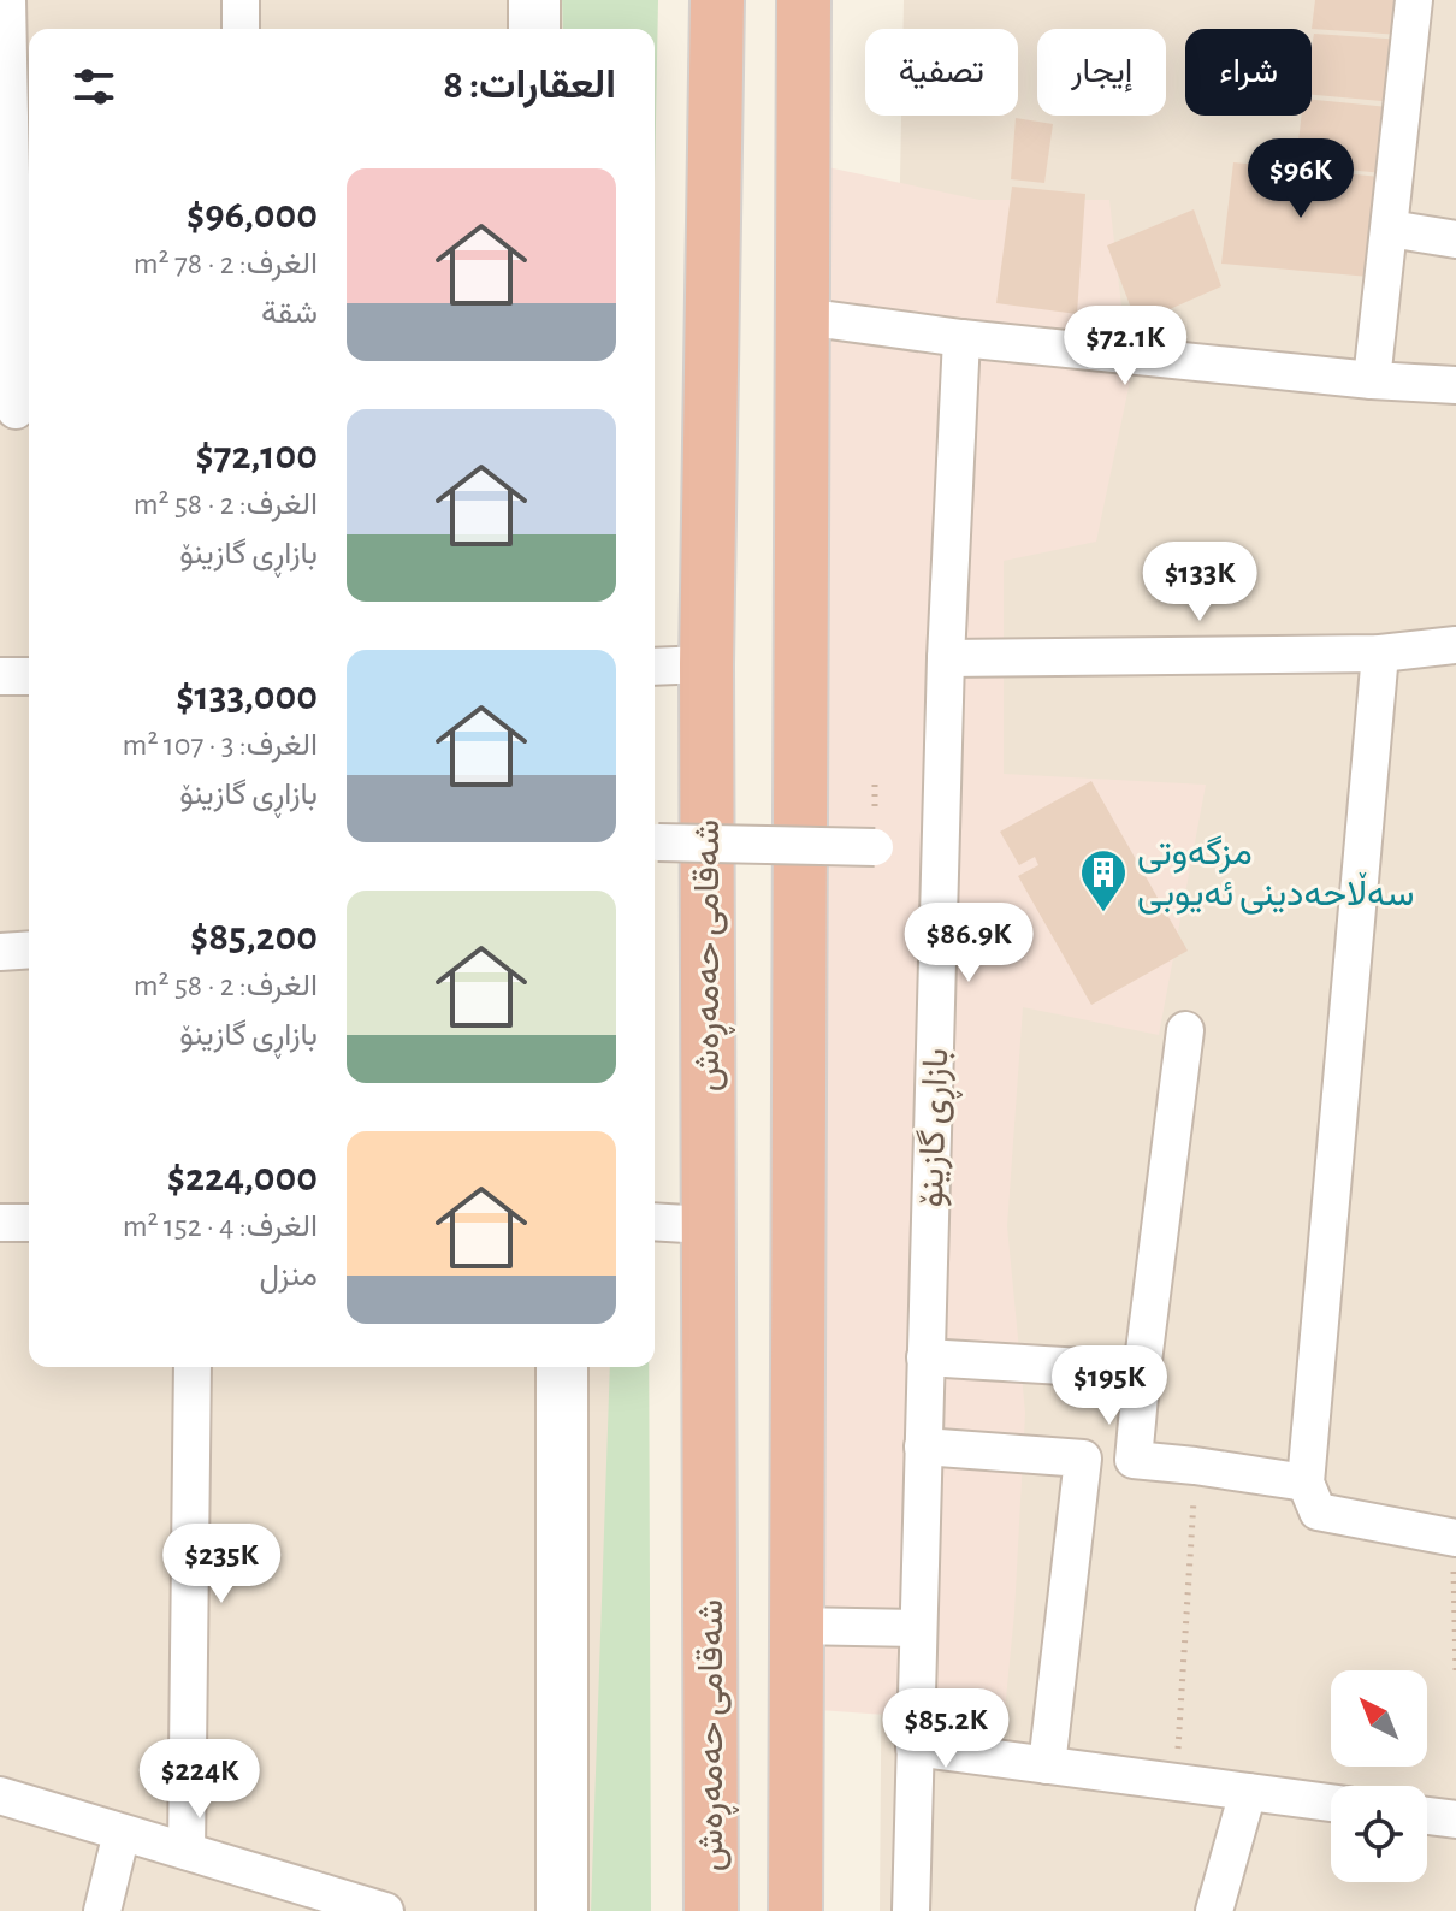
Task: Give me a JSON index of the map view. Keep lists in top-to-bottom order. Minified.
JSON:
{"streets":{"highway":["شەقامی حەمەڕەش"],"street":["بازاڕی گازینۆ"]},"places":{"building":["مزگەوتی سەڵاحەدینی ئەیوبی"]},"north":"top left","page":{"chip":["شراء","إيجار","تصفية"],"heading":"العقارات: 8","price":["$96K","$72.1K","$133K","$86.9K","$195K","$235K","$85.2K","$224K"],"list":[{"name":"$96,000","note":"الغرف: 2 · 78 m² · شقة"},{"name":"$72,100","note":"الغرف: 2 · 58 m² · بازاڕی گازینۆ"},{"name":"$133,000","note":"الغرف: 3 · 107 m² · بازاڕی گازینۆ"},{"name":"$85,200","note":"الغرف: 2 · 58 m² · بازاڕی گازینۆ"},{"name":"$224,000","note":"الغرف: 4 · 152 m² · منزل"}]}}
